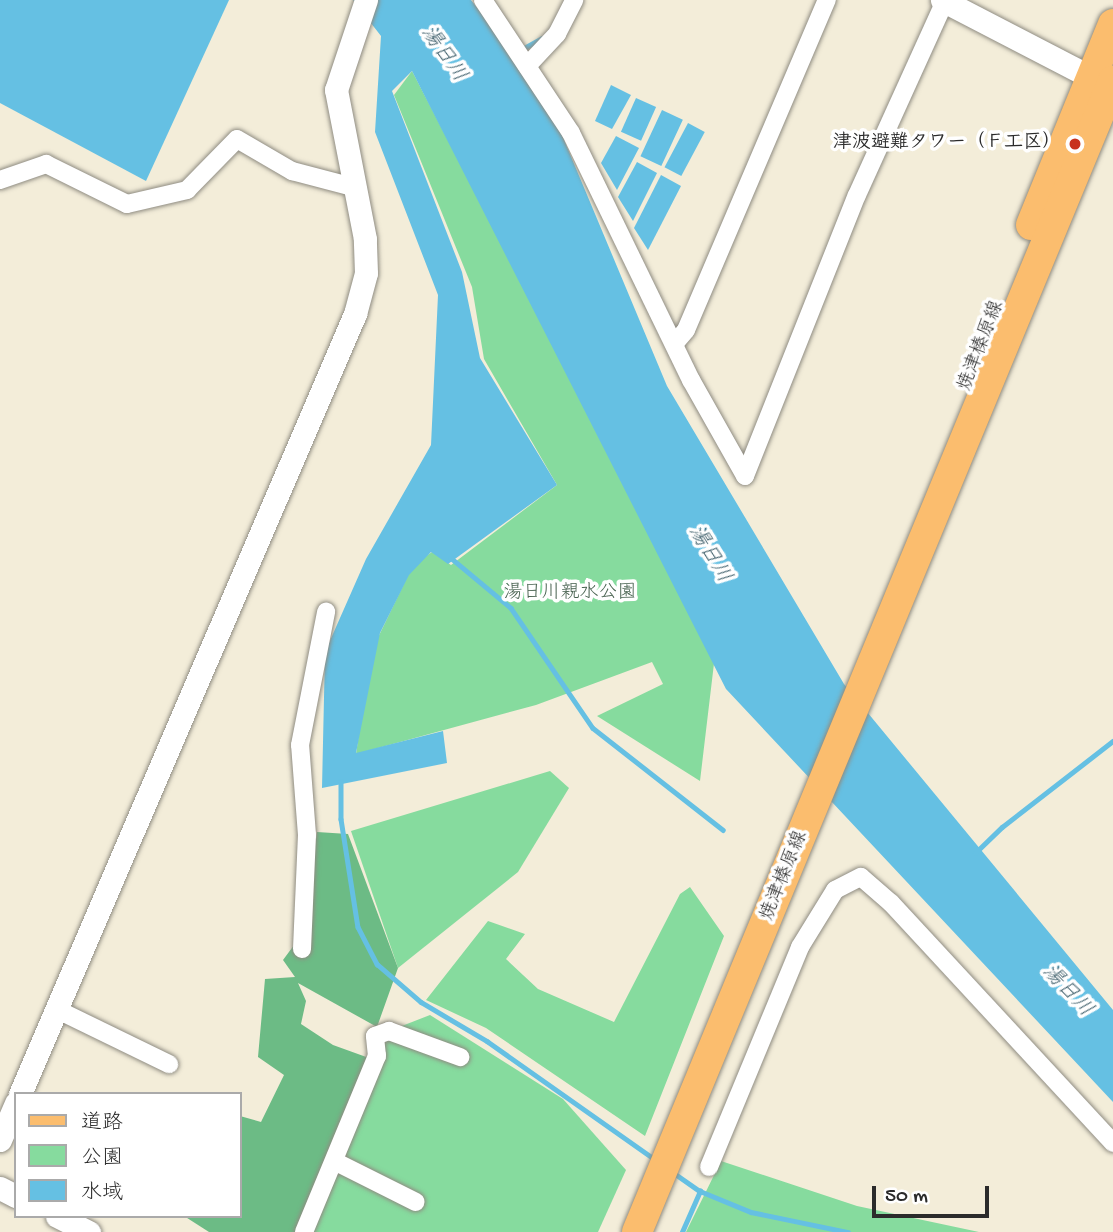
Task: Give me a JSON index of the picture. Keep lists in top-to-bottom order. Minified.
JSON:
{"streets":{"main road":["焼津榛原線"]},"water":["湯日川"],"parks":["湯日川親水公園"],"places":["津波避難タワー（Ｆ工区）"],"legend":["道路","公園","水域"],"scale_bar":"50 m"}
